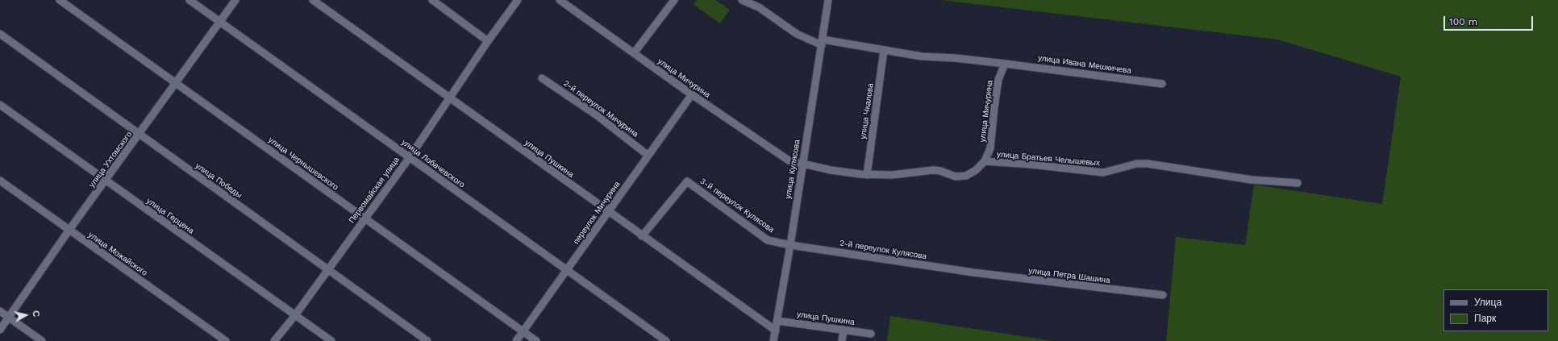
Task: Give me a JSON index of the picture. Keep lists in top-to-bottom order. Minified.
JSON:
{"streets":{"street":["улица Ивана Мешкичева","улица Мичурина","2-й переулок Мичурина","улица Чкалова","улица Пушкина","улица Братьев Челышевых","улица Ухтомского","улица Чернышевского","улица Лобачевского","улица Кулясова","улица Победы","Первомайская улица","3-й переулок Кулясова","переулок Мичурина","улица Герцена","2-й переулок Кулясова","улица Можайского","улица Петра Шашина"]},"crossings":[["улица Ивана Мешкичева","улица Мичурина"],["улица Мичурина","улица Братьев Челышевых"],["улица Мичурина","улица Кулясова"],["улица Мичурина","переулок Мичурина"],["2-й переулок Мичурина","переулок Мичурина"],["улица Пушкина","улица Кулясова"],["улица Пушкина","Первомайская улица"],["улица Пушкина","3-й переулок Кулясова"],["улица Пушкина","переулок Мичурина"],["улица Ухтомского","улица Чернышевского"],["улица Ухтомского","улица Лобачевского"],["улица Ухтомского","улица Победы"],["улица Ухтомского","улица Герцена"],["улица Ухтомского","улица Можайского"],["улица Чернышевского","Первомайская улица"],["улица Чернышевского","переулок Мичурина"],["улица Лобачевского","Первомайская улица"],["улица Лобачевского","переулок Мичурина"],["улица Кулясова","3-й переулок Кулясова"],["улица Кулясова","2-й переулок Кулясова"],["улица Победы","Первомайская улица"],["Первомайская улица","улица Герцена"],["3-й переулок Кулясова","2-й переулок Кулясова"],["2-й переулок Кулясова","улица Петра Шашина"]],"legend":["Улица","Парк"],"scale_bar":"100 m","north":"right"}
